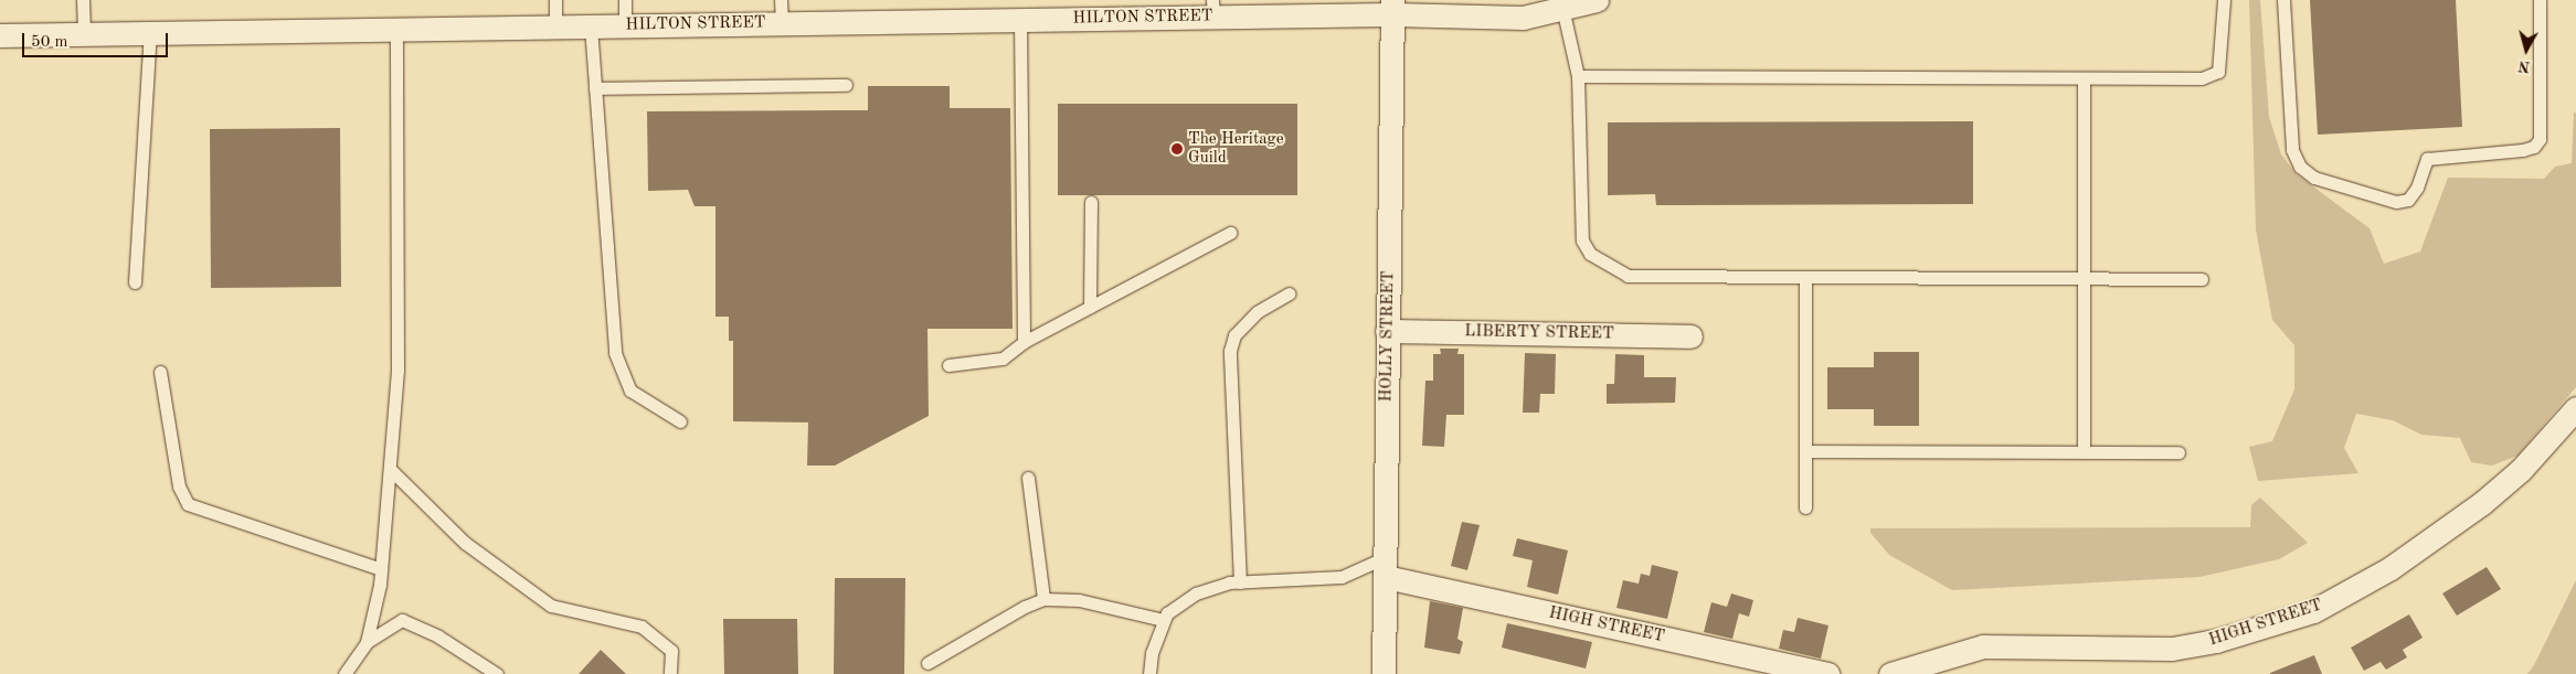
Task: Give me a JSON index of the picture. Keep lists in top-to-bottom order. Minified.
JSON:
{"streets":{"street":["HILTON STREET","LIBERTY STREET","HOLLY STREET","HIGH STREET"]},"crossings":[["HILTON STREET","HOLLY STREET"],["LIBERTY STREET","HOLLY STREET"],["HOLLY STREET","HIGH STREET"]],"places":["The Heritage Guild"],"scale_bar":"50 m","north":"bottom"}
